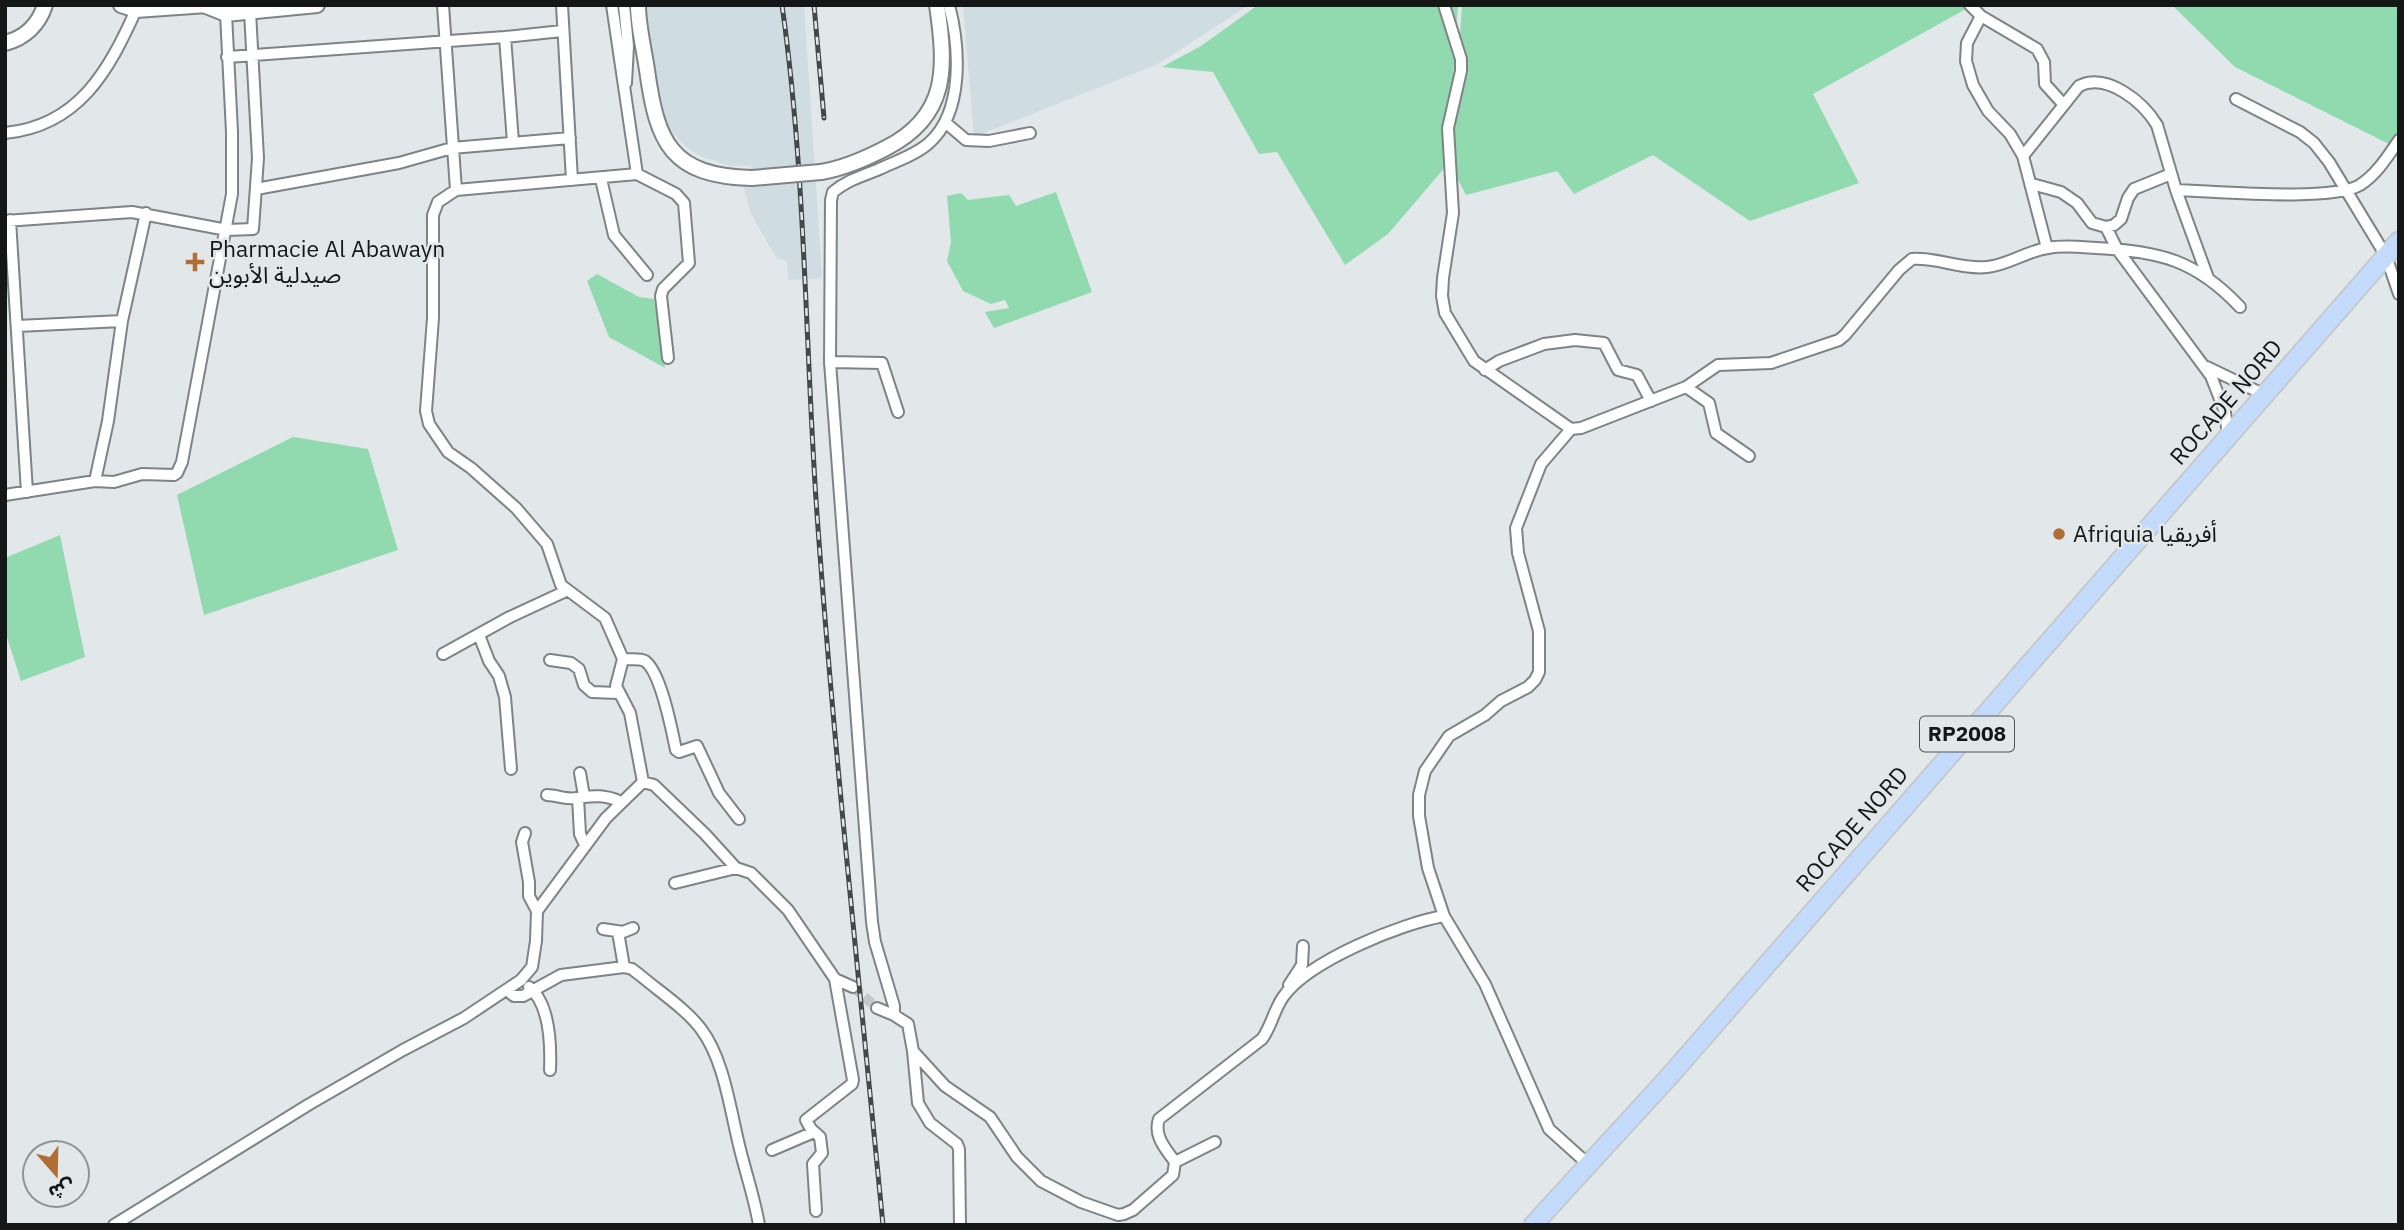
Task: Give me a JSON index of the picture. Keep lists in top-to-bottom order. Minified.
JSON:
{"streets":{"highway":["ROCADE NORD","RP2008"]},"places":{"health":["Pharmacie Al Abawayn صيدلية الأبوين"],"other":["Afriquia أفريقيا"]},"north":"bottom"}
